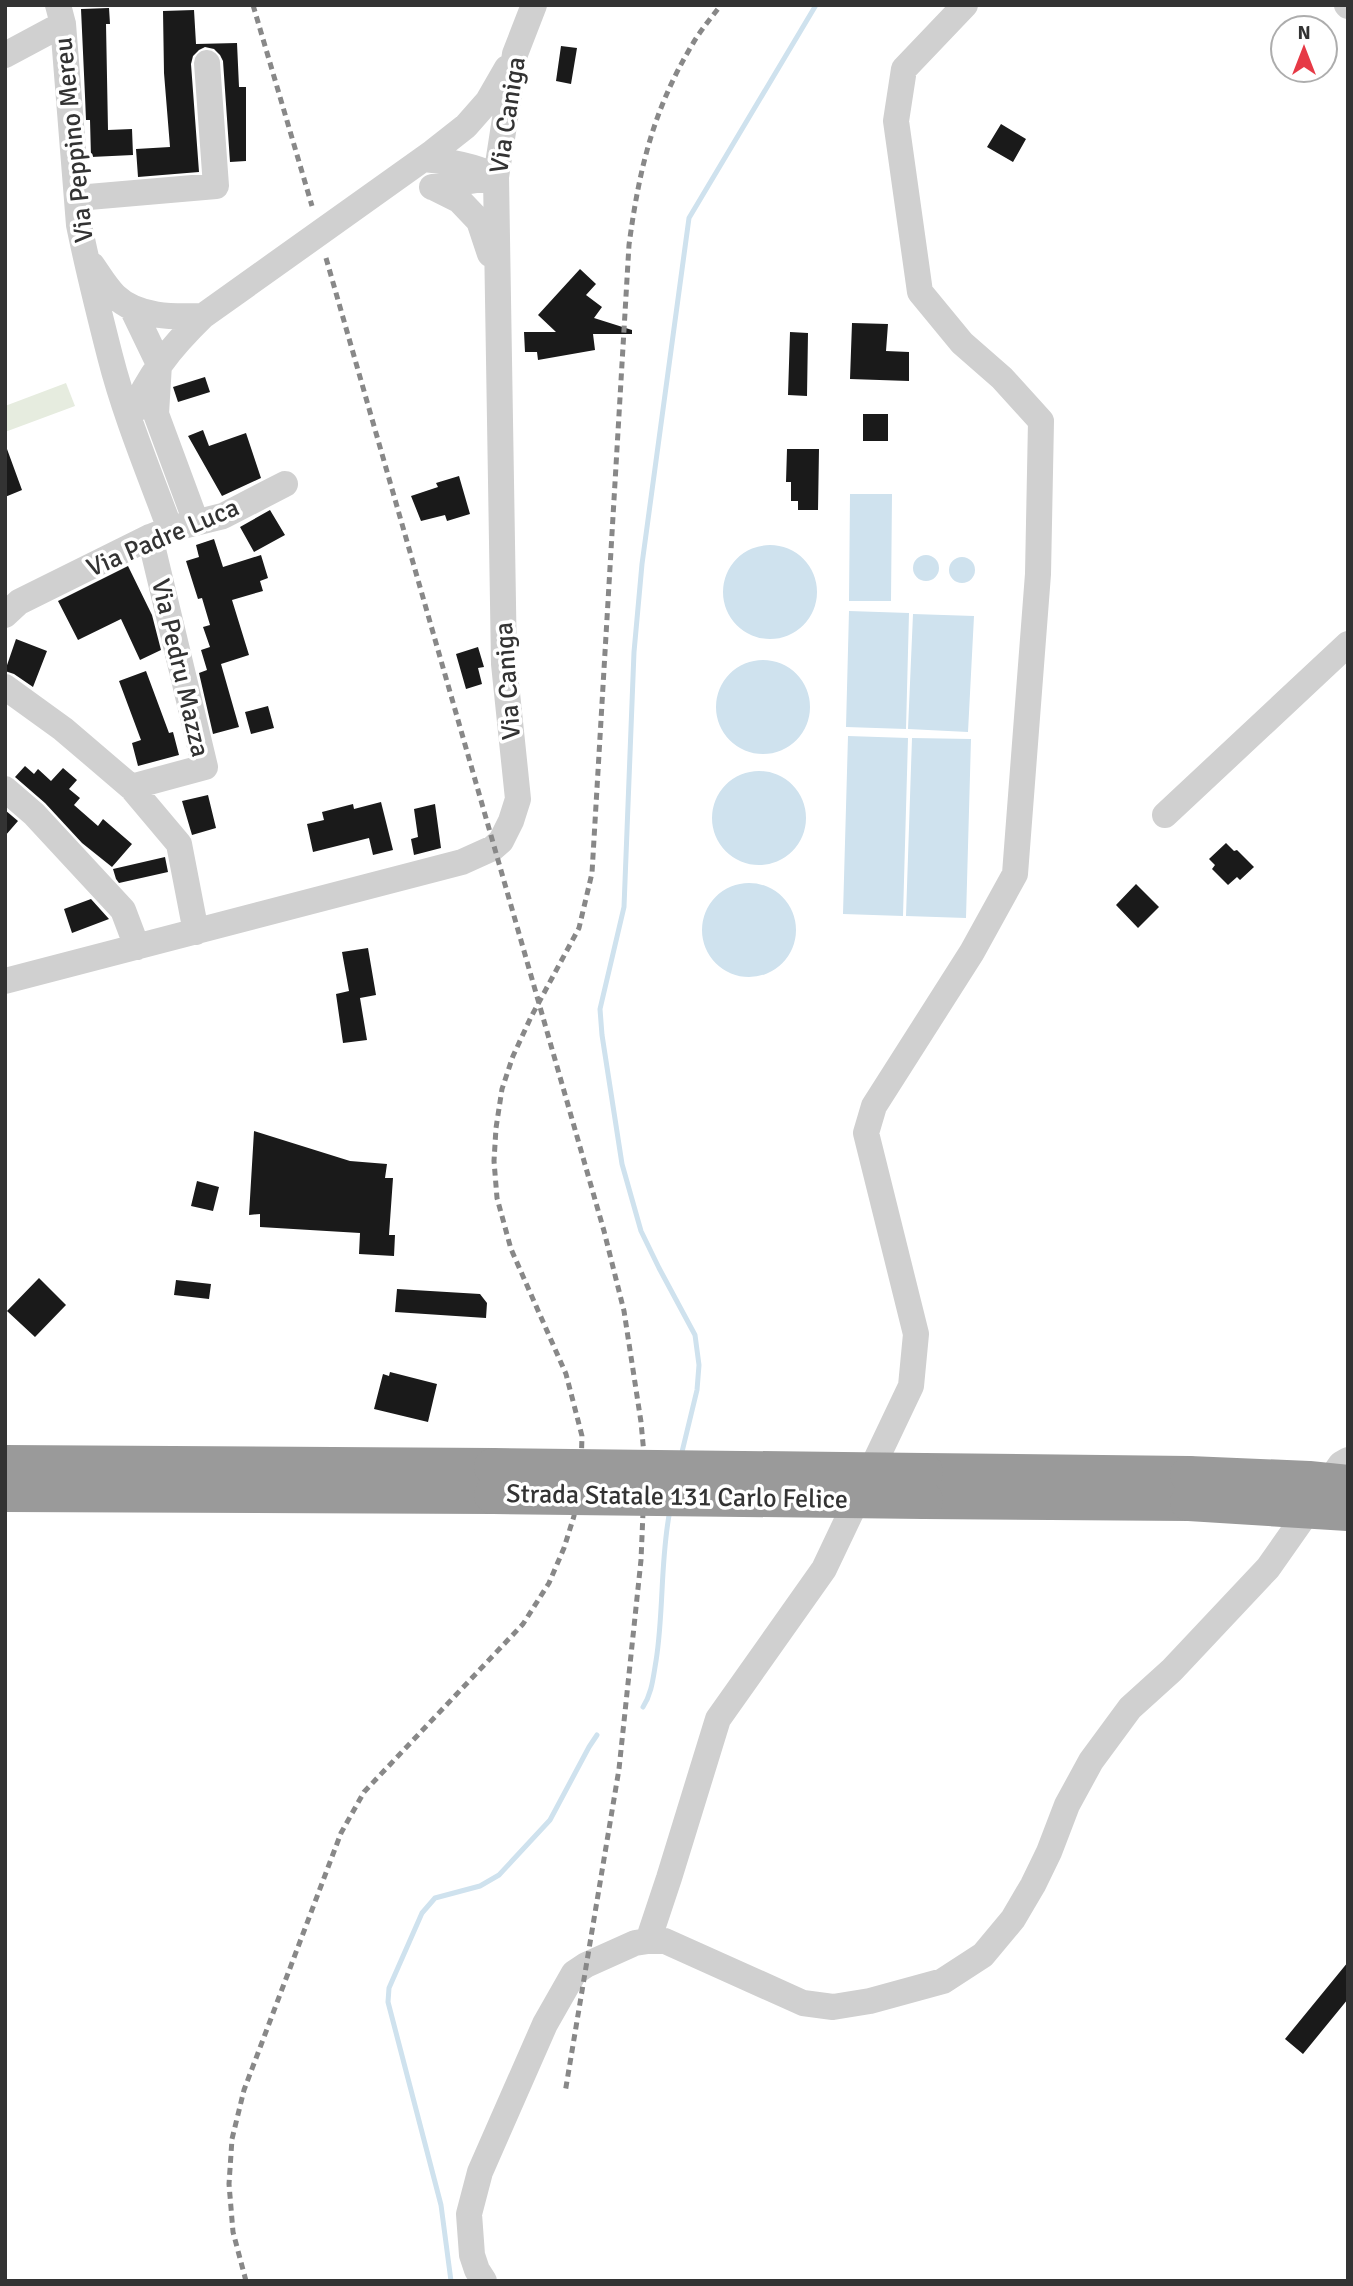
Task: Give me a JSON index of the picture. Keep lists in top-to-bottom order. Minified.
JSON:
{"streets":{"highway":["Strada Statale 131 Carlo Felice"],"street":["Via Caniga","Via Peppino Mereu","Via Padre Luca","Via Pedru Mazza"]},"crossings":[["Via Peppino Mereu","Via Padre Luca"],["Via Peppino Mereu","Via Pedru Mazza"],["Via Padre Luca","Via Pedru Mazza"]],"north":"top"}
